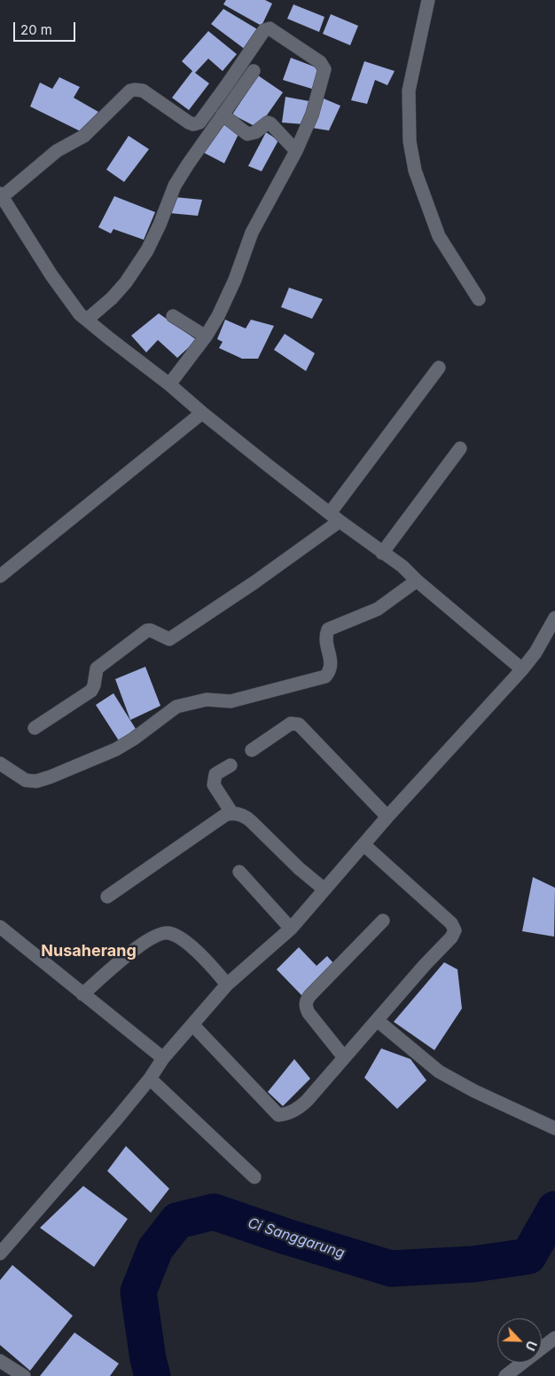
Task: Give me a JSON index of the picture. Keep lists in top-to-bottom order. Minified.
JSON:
{"districts":["Nusaherang"],"water":["Ci Sanggarung"],"scale_bar":"20 m","north":"bottom right"}
